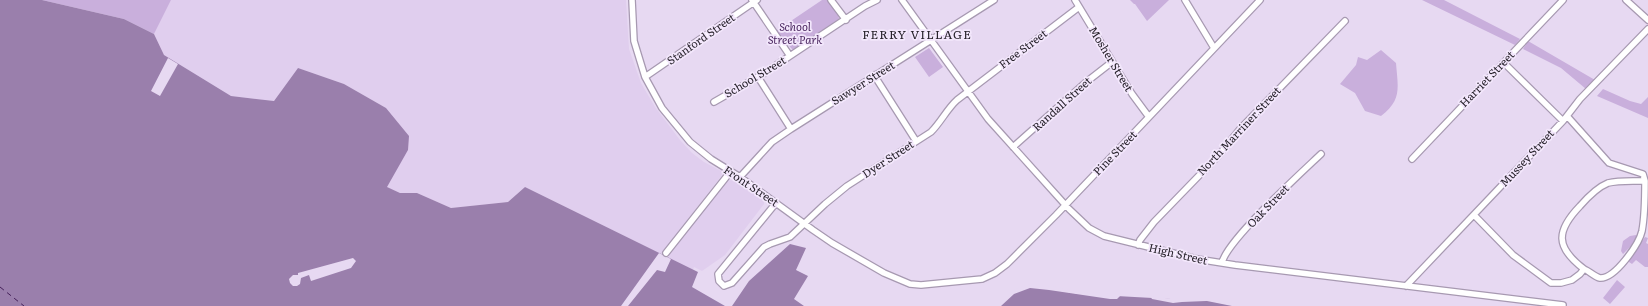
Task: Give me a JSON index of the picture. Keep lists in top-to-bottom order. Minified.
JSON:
{"streets":{"street":["Stanford Street","Free Street","Mosher Street","School Street","Harriet Street","Sawyer Street","Randall Street","North Marriner Street","Pine Street","Mussey Street","Dyer Street","Front Street","Oak Street","High Street"]},"crossings":[["Stanford Street","Front Street"],["Free Street","Mosher Street"],["Free Street","Dyer Street"],["Free Street","High Street"],["Mosher Street","Randall Street"],["Mosher Street","Pine Street"],["Sawyer Street","Front Street"],["Sawyer Street","High Street"],["Randall Street","High Street"],["North Marriner Street","High Street"],["Pine Street","Front Street"],["Pine Street","High Street"],["Mussey Street","High Street"],["Dyer Street","Front Street"],["Dyer Street","High Street"],["Oak Street","High Street"]],"districts":["FERRY VILLAGE"],"parks":["School Street Park"]}
